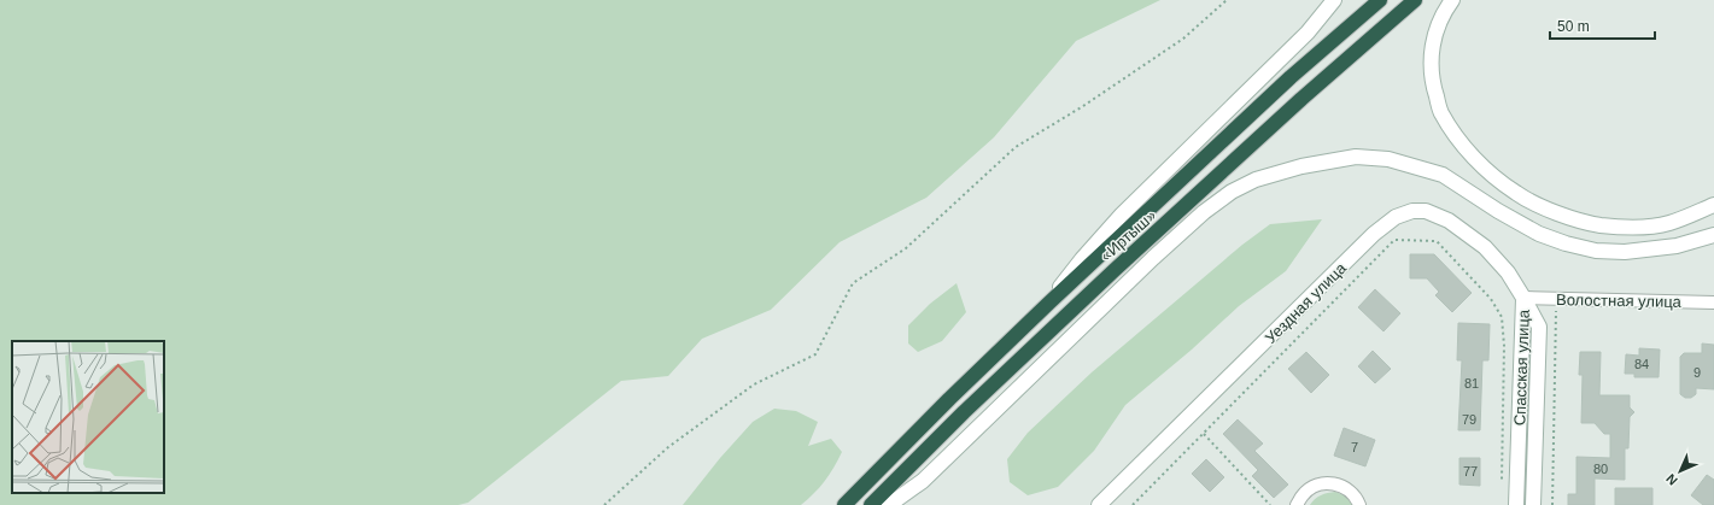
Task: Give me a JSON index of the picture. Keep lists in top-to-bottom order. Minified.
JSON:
{"streets":{"highway":["«Иртыш»"],"street":["Волостная улица","Уездная улица","Спасская улица"]},"crossings":[["Волостная улица","Уездная улица"],["Волостная улица","Спасская улица"],["Уездная улица","Спасская улица"]],"house_numbers":["84","9","81","79","7","80","77"],"scale_bar":"50 m","north":"bottom left"}
